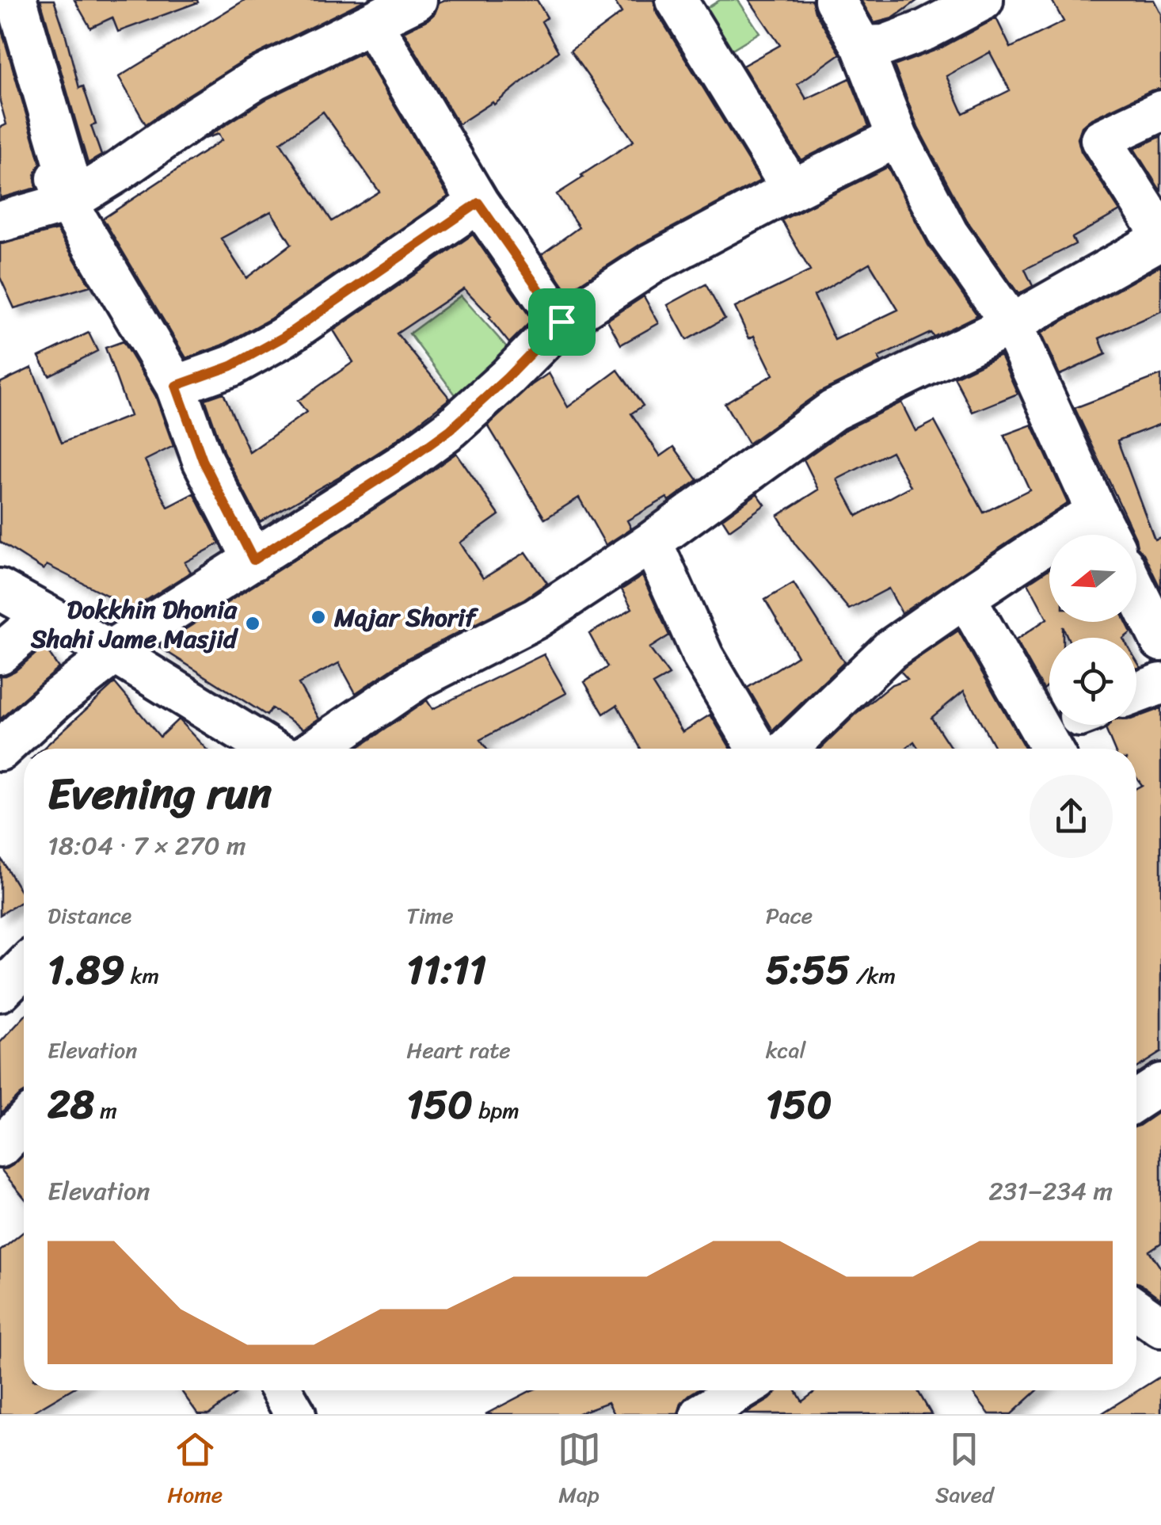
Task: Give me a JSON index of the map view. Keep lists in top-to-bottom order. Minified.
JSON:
{"places":["Majar Shorif","Dokkhin Dhonia Shahi Jame Masjid"],"north":"left","page":{"heading":["Evening run","18:04 · 7 × 270 m"],"stats":[["Distance","1.89 km"],["Time","11:11"],["Pace","5:55 /km"],["Elevation","28 m"],["Heart rate","150 bpm"],["kcal","150"]],"chart":["Elevation","231–234 m"],"tabs":["Home","Map","Saved"]}}
